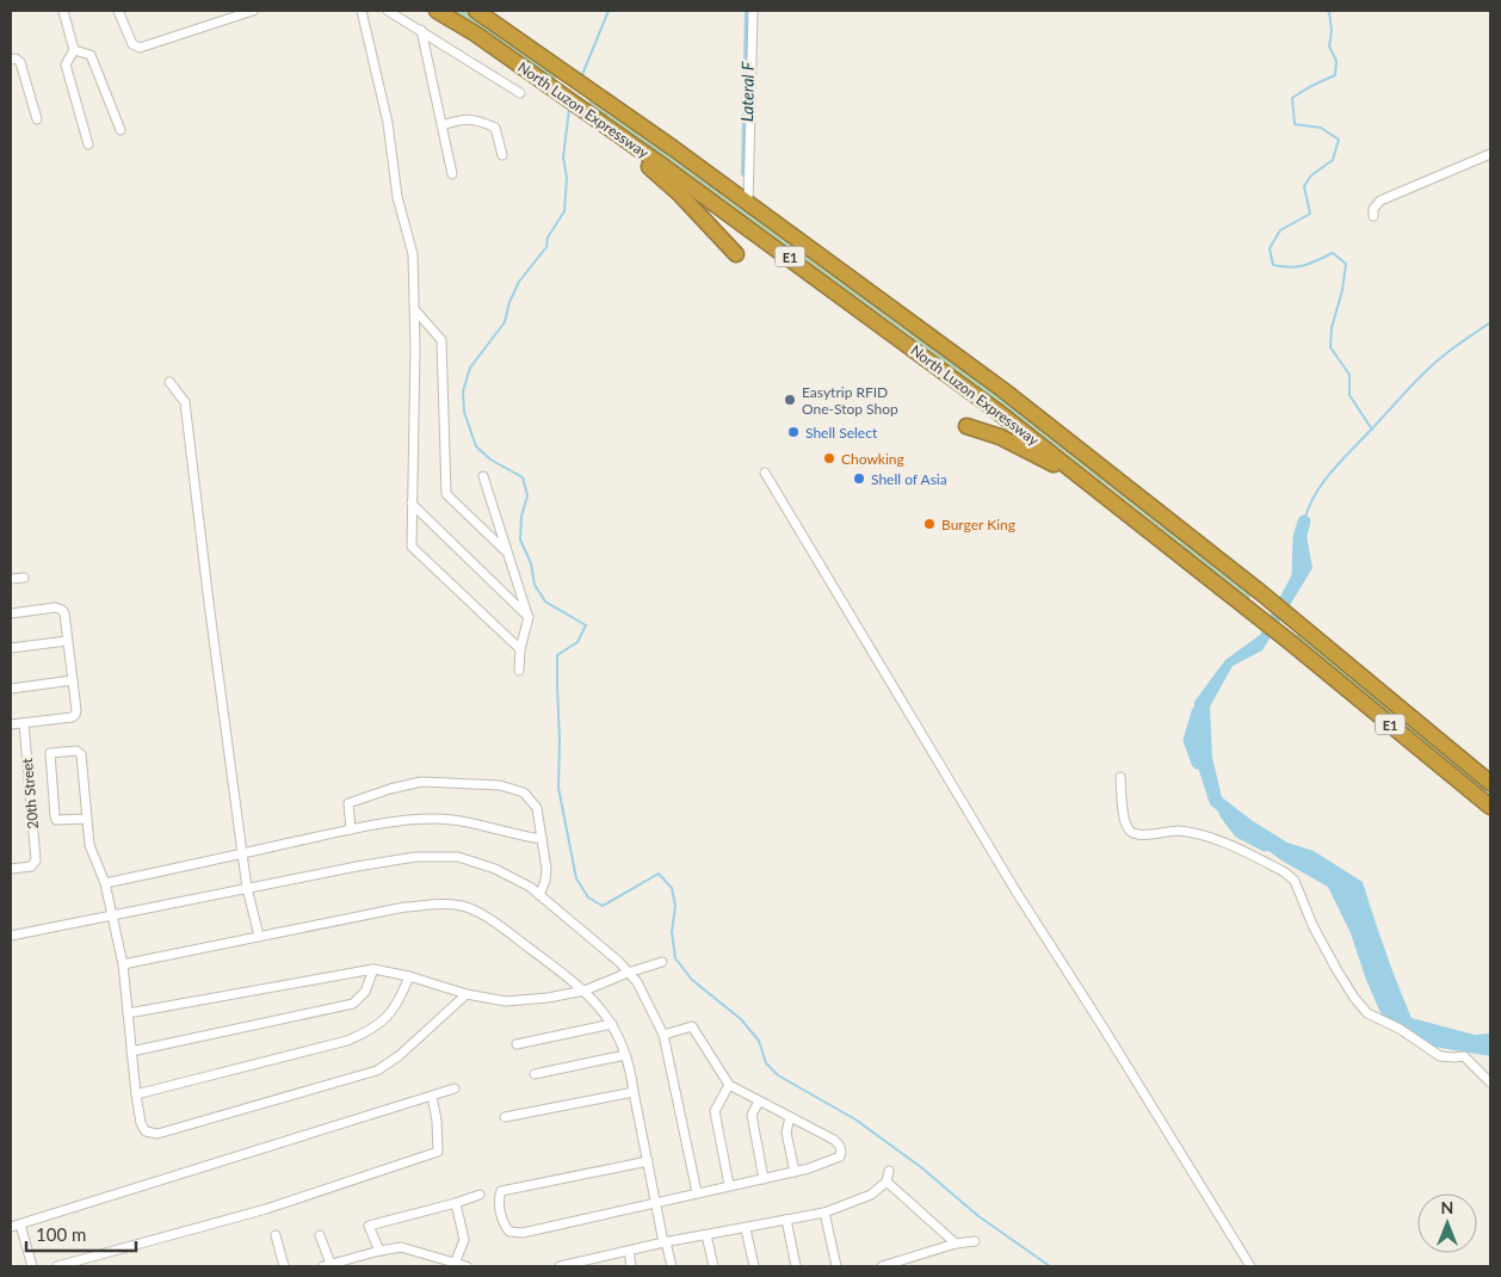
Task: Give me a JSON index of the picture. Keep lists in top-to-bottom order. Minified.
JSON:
{"streets":{"highway":["North Luzon Expressway","E1"],"street":["20th Street"]},"water":["Lateral F"],"places":["Easytrip RFID One-Stop Shop","Shell Select","Chowking","Shell of Asia","Burger King"],"scale_bar":"100 m","north":"top"}
